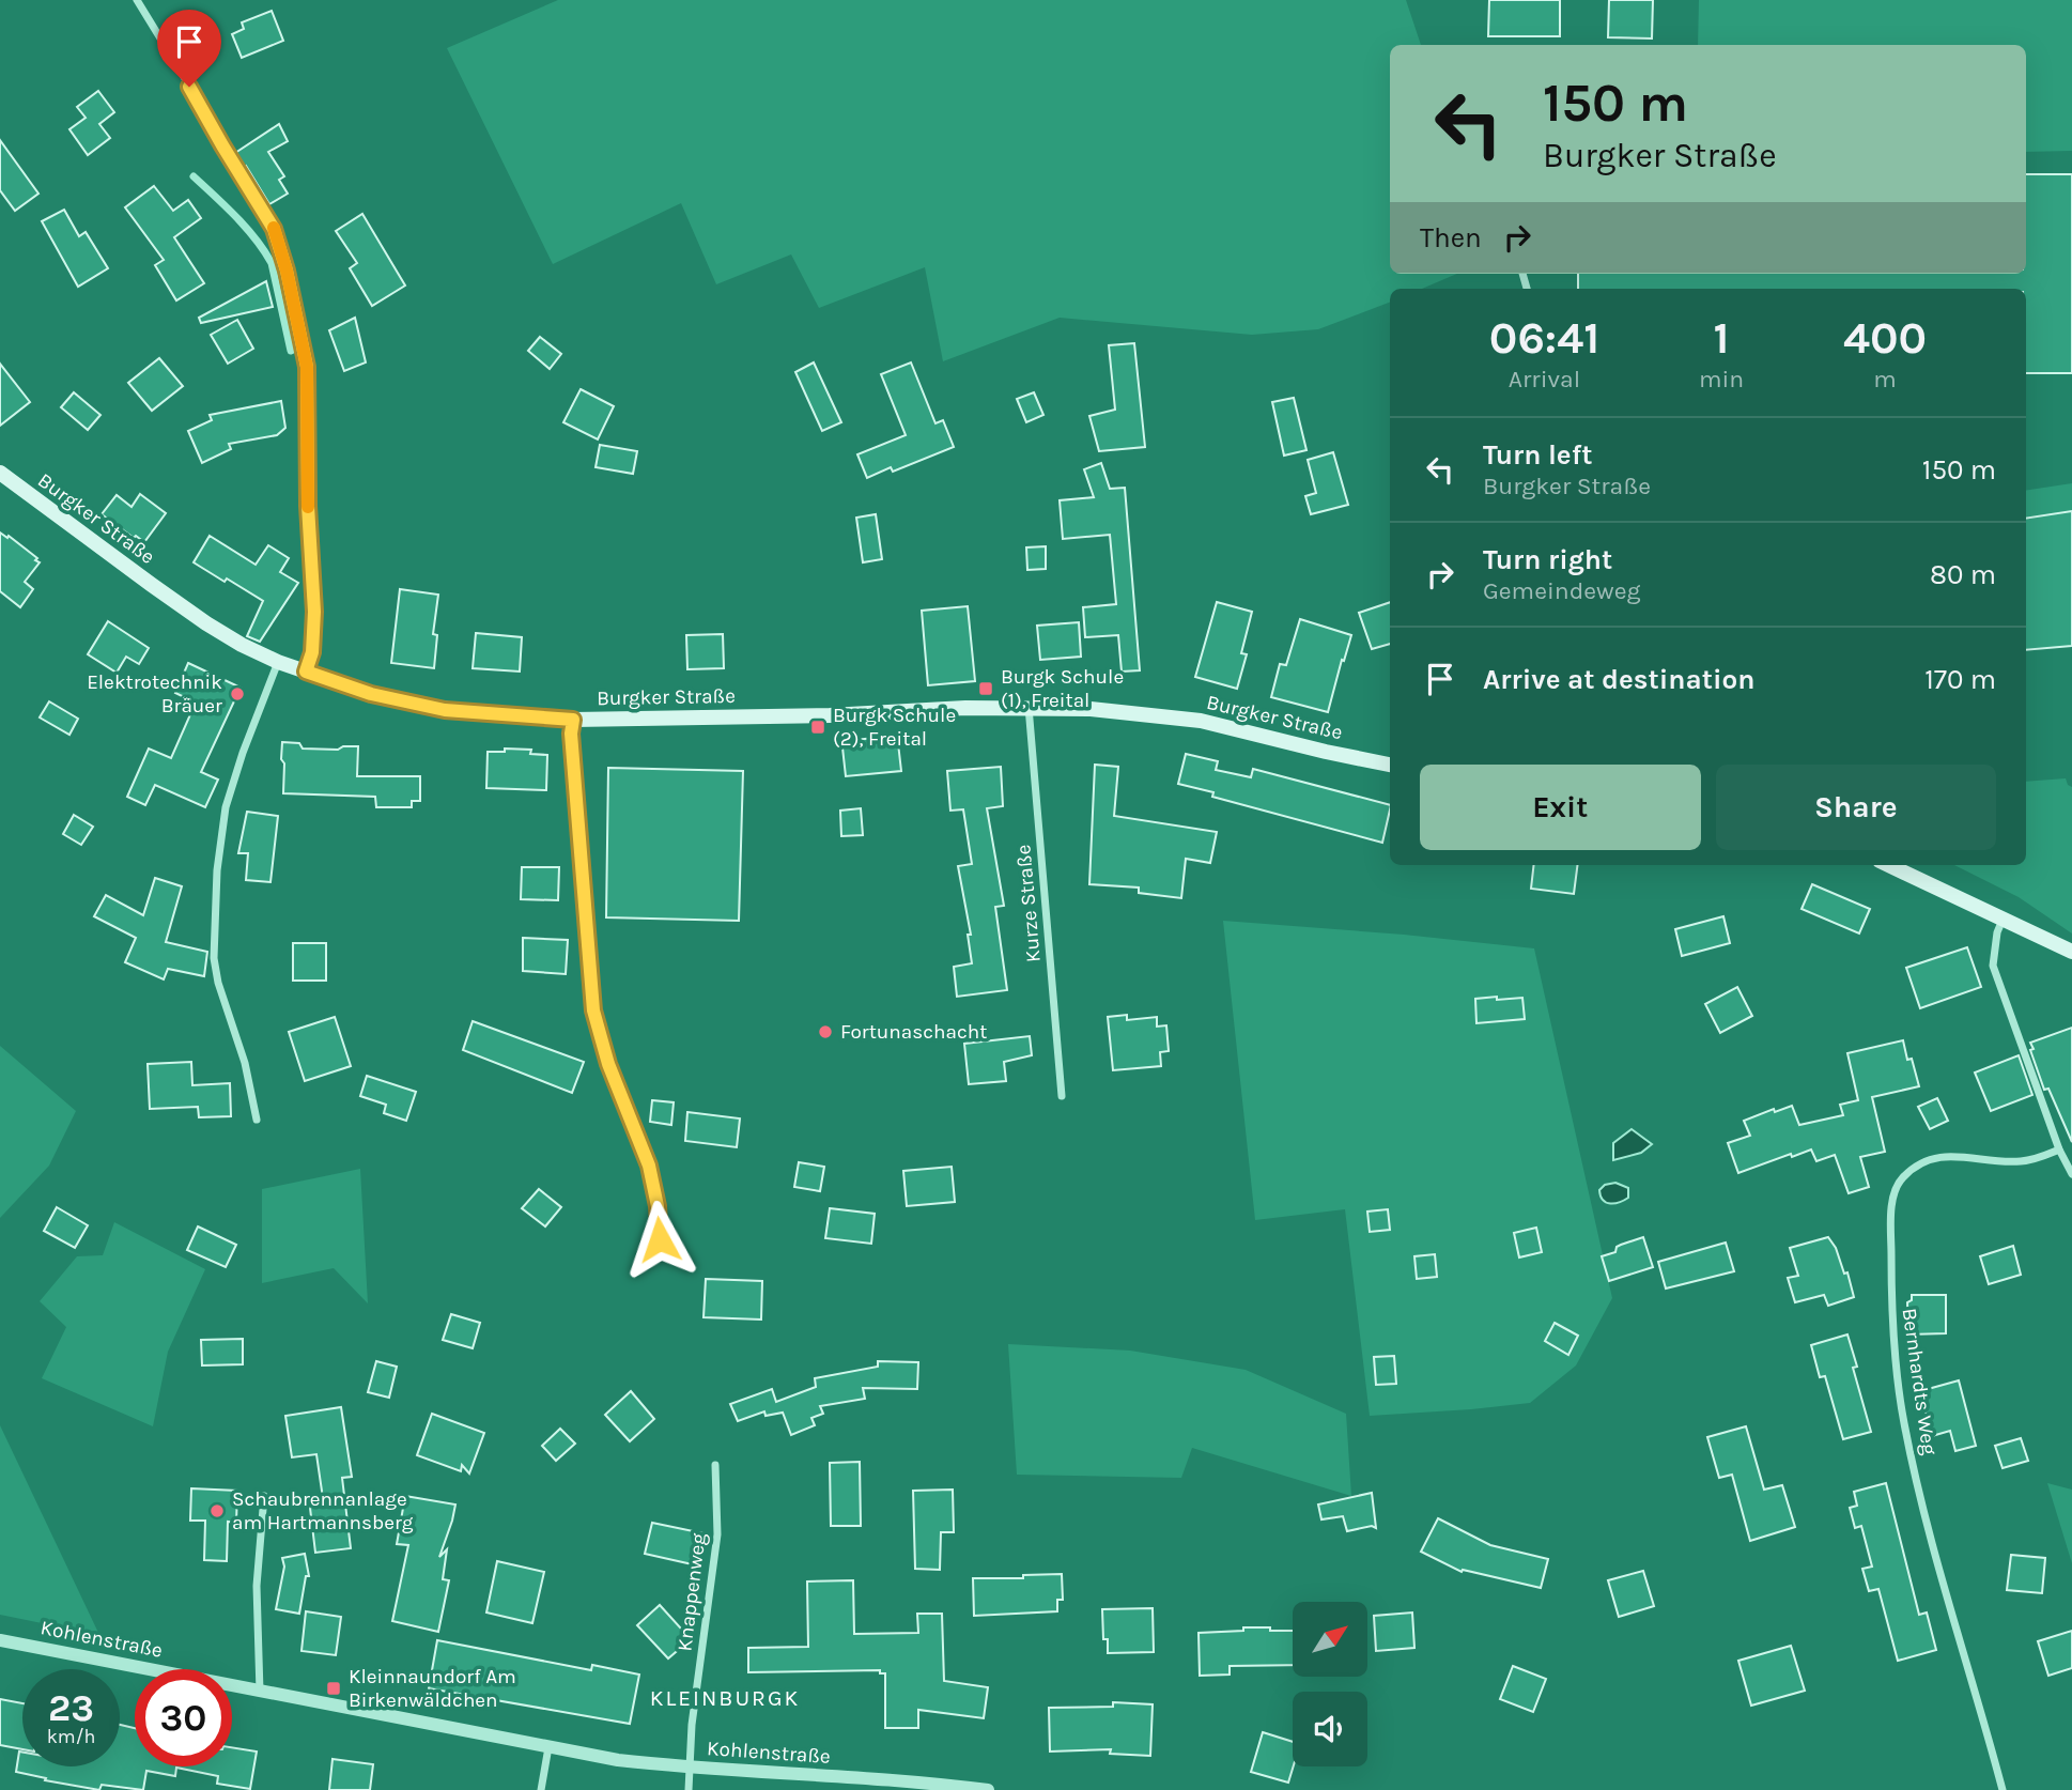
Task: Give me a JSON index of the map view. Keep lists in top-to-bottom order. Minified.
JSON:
{"streets":{"main road":["Burgker Straße"],"street":["Kurze Straße","Bernhardts Weg","Knappenweg","Kohlenstraße"]},"crossings":[["Burgker Straße","Kurze Straße"],["Knappenweg","Kohlenstraße"]],"districts":["KLEINBURGK"],"places":{"transit":["Burgk Schule (1), Freital","Burgk Schule (2), Freital","Kleinnaundorf Am Birkenwäldchen"],"other":["Elektrotechnik Bräuer","Fortunaschacht","Schaubrennanlage am Hartmannsberg"]},"north":"top right","page":{"turn":["150 m","Burgker Straße"],"then":"Then","eta":["06:41","Arrival","1","min","400","m"],"list":[{"name":"Turn left","note":"Burgker Straße","value":"150 m"},{"name":"Turn right","note":"Gemeindeweg","value":"80 m"},{"name":"Arrive at destination","value":"170 m"}],"buttons":["Exit","Share"],"speed":"23 km/h","limit":"30"}}
